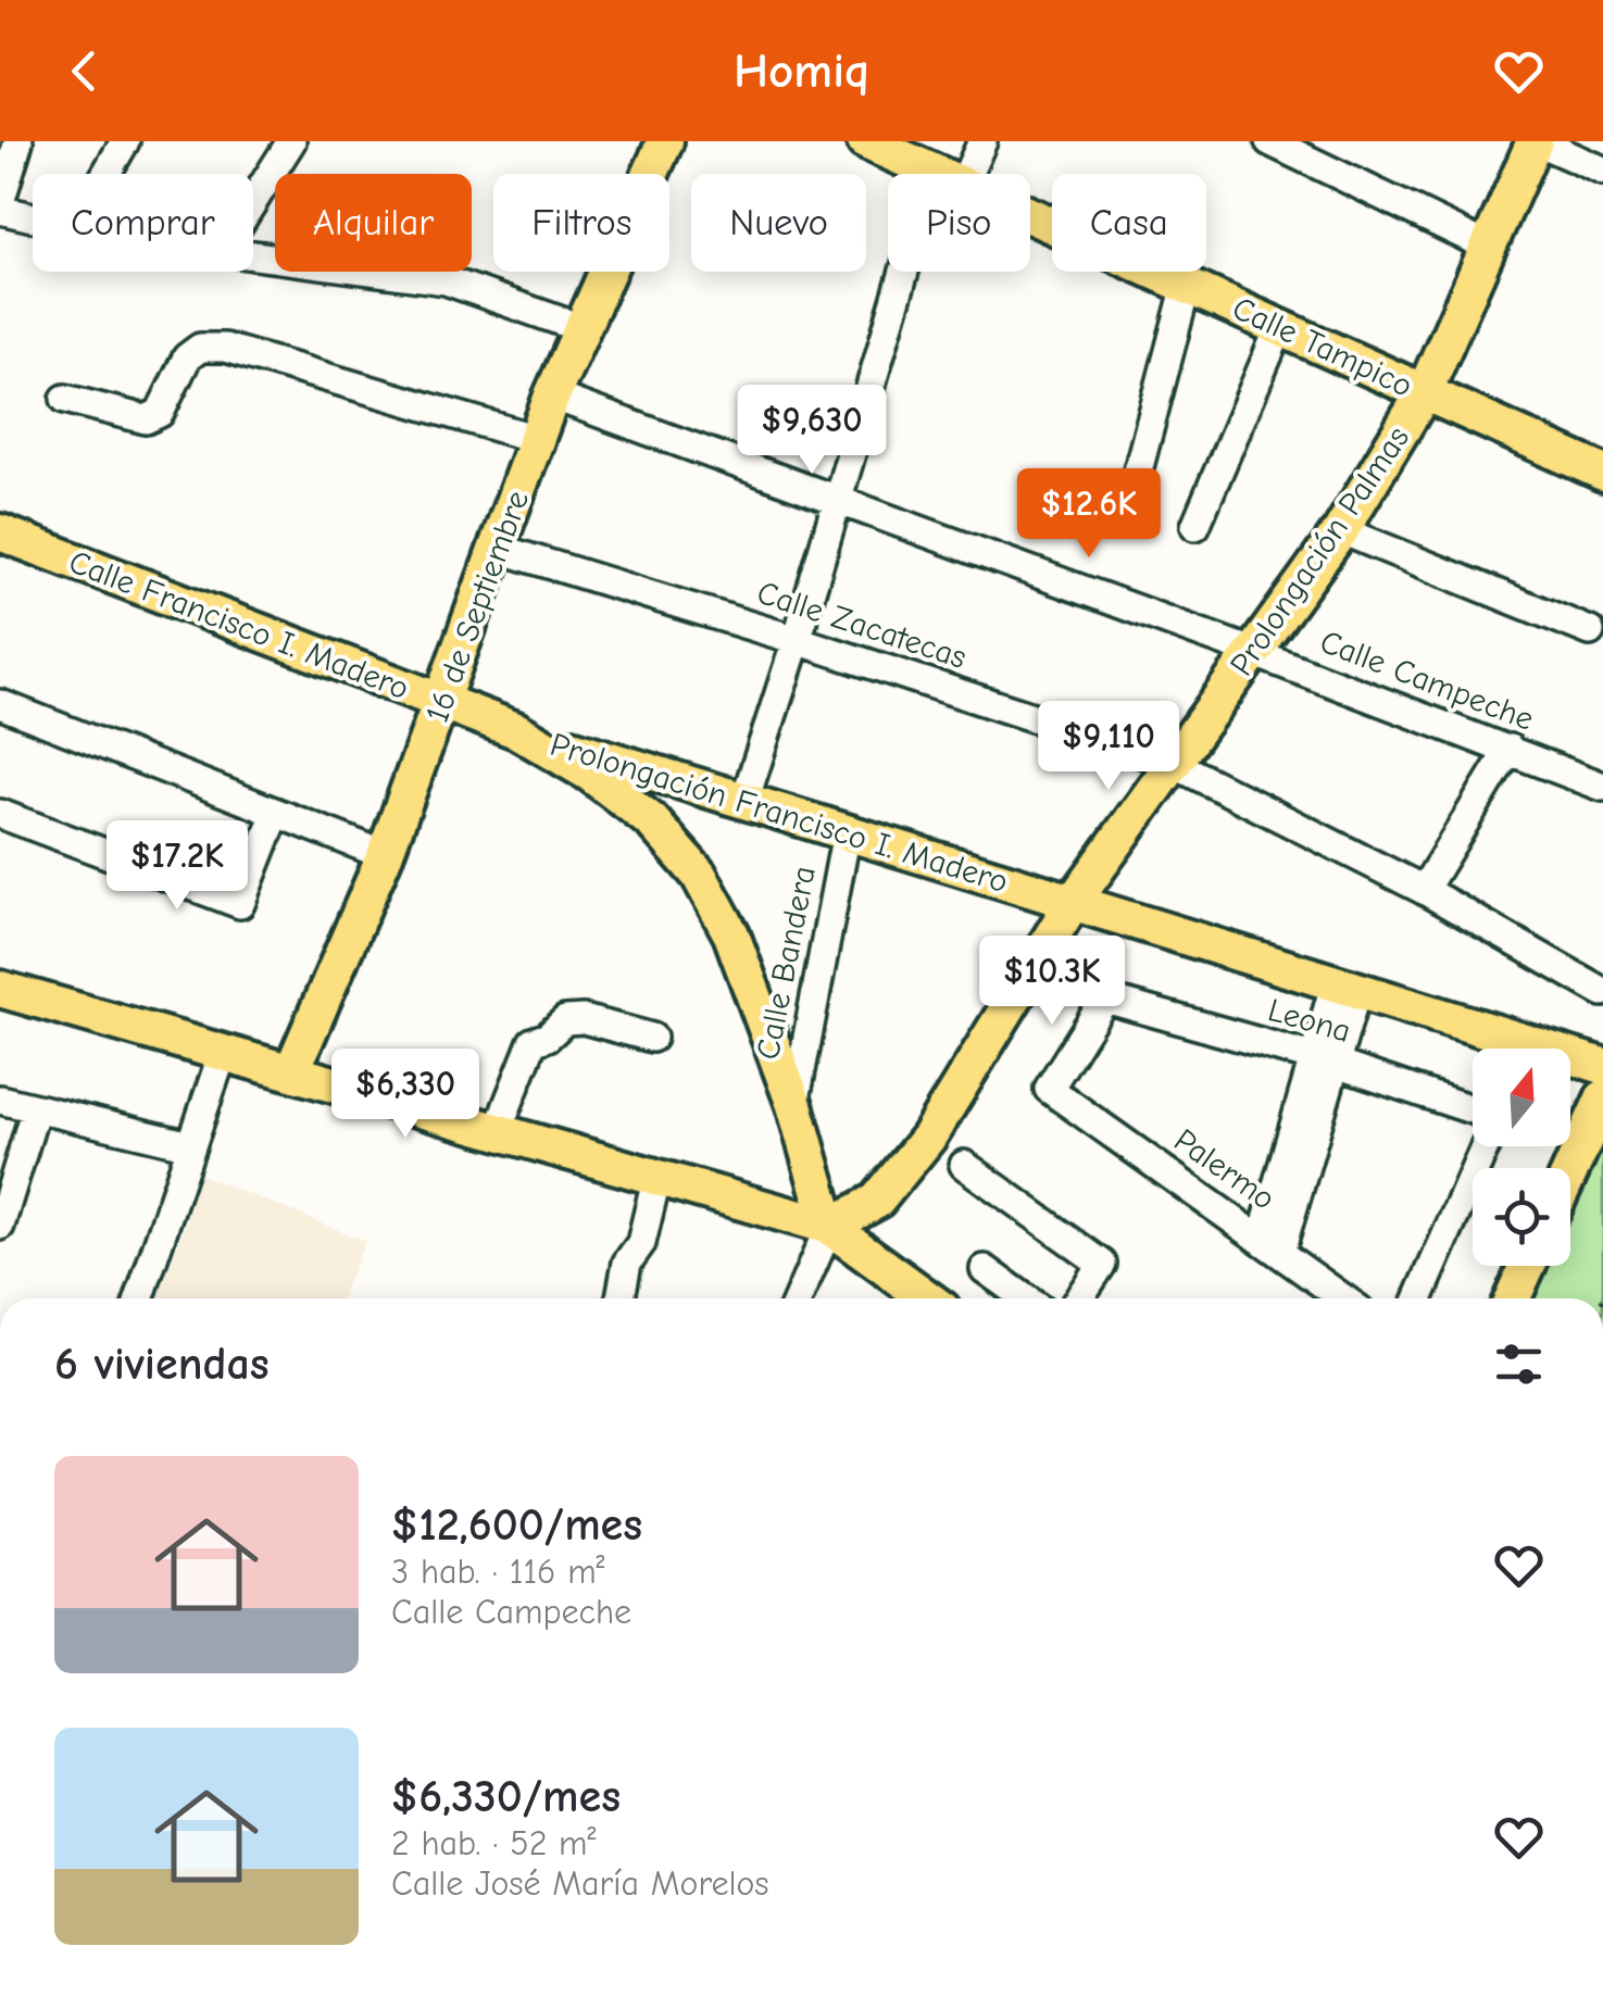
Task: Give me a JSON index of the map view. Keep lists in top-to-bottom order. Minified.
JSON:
{"streets":{"main road":["Calle Tampico","Prolongación Palmas","16 de Septiembre","Calle Francisco I. Madero","Prolongación Francisco I. Madero"],"street":["Calle Zacatecas","Calle Campeche","Calle Bandera","Leona","Palermo"]},"crossings":[["Calle Tampico","Prolongación Palmas"],["Prolongación Palmas","Calle Francisco I. Madero"],["Prolongación Palmas","Calle Zacatecas"],["Prolongación Palmas","Calle Campeche"],["Prolongación Palmas","Prolongación Francisco I. Madero"],["16 de Septiembre","Calle Francisco I. Madero"],["16 de Septiembre","Calle Zacatecas"],["16 de Septiembre","Calle Campeche"],["Calle Francisco I. Madero","Prolongación Francisco I. Madero"],["Calle Francisco I. Madero","Calle Bandera"],["Prolongación Francisco I. Madero","Calle Bandera"],["Leona","Palermo"]],"north":"top","page":{"header":"Homiq","chip":["Comprar","Alquilar","Filtros","Nuevo","Piso","Casa"],"price":["$9,630","$12.6K","$9,110","$17.2K","$10.3K","$6,330"],"heading":"6 viviendas","list":[{"name":"$12,600/mes","note":"3 hab. · 116 m² · Calle Campeche"},{"name":"$6,330/mes","note":"2 hab. · 52 m² · Calle José María Morelos"}]}}
